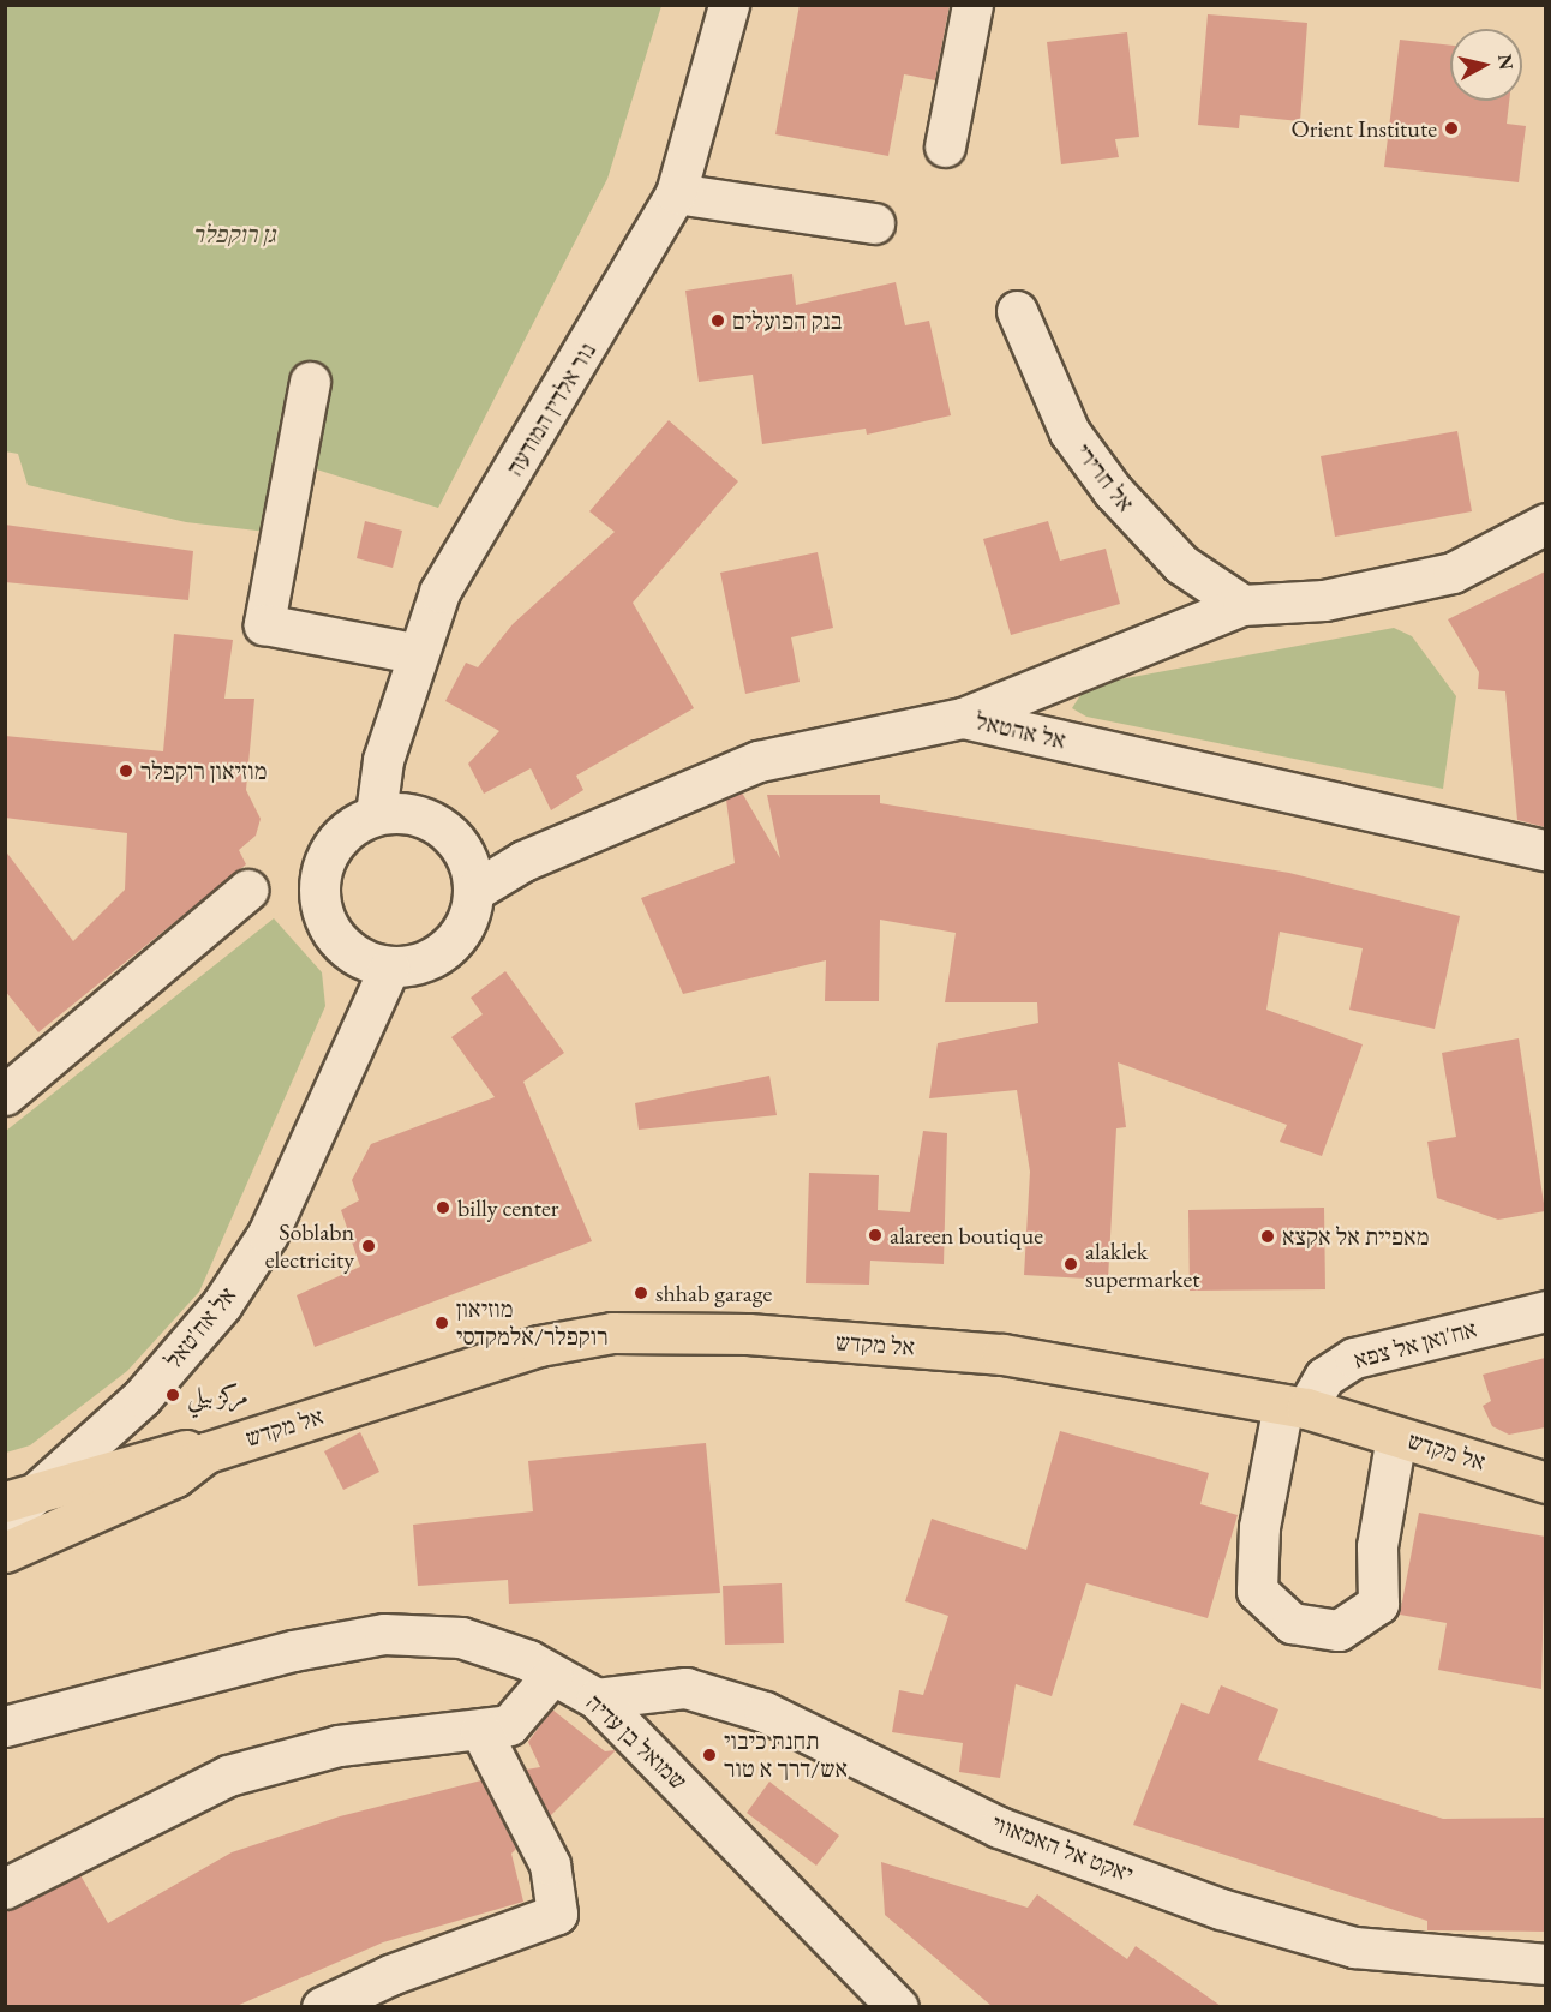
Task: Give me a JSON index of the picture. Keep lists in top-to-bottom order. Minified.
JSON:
{"streets":{"main road":["אל מקדש"],"street":["נור אלדין המודעה","אל חרירי","אל אהטאל","אל אח'טאל","אח'ואן אל צפא","שמואל בן עדיה","יאקט אל האמאווי"]},"crossings":[["נור אלדין המודעה","אל אהטאל"],["נור אלדין המודעה","אל אח'טאל"],["אל אהטאל","אל אח'טאל"],["אל אח'טאל","אל מקדש"],["אל מקדש","אח'ואן אל צפא"],["שמואל בן עדיה","יאקט אל האמאווי"]],"parks":["גן רוקפלר"],"places":["Orient Institute","בנק הפועלים","מוזיאון רוקפלר","billy center","alareen boutique","מאפיית אל אקצא","Soblabn electricity","alaklek supermarket","shhab garage","מוזיאון רוקפלר/אלמקדסי","مركز بيلي","תחנת כיבוי אש/דרך א טור"],"north":"right"}
